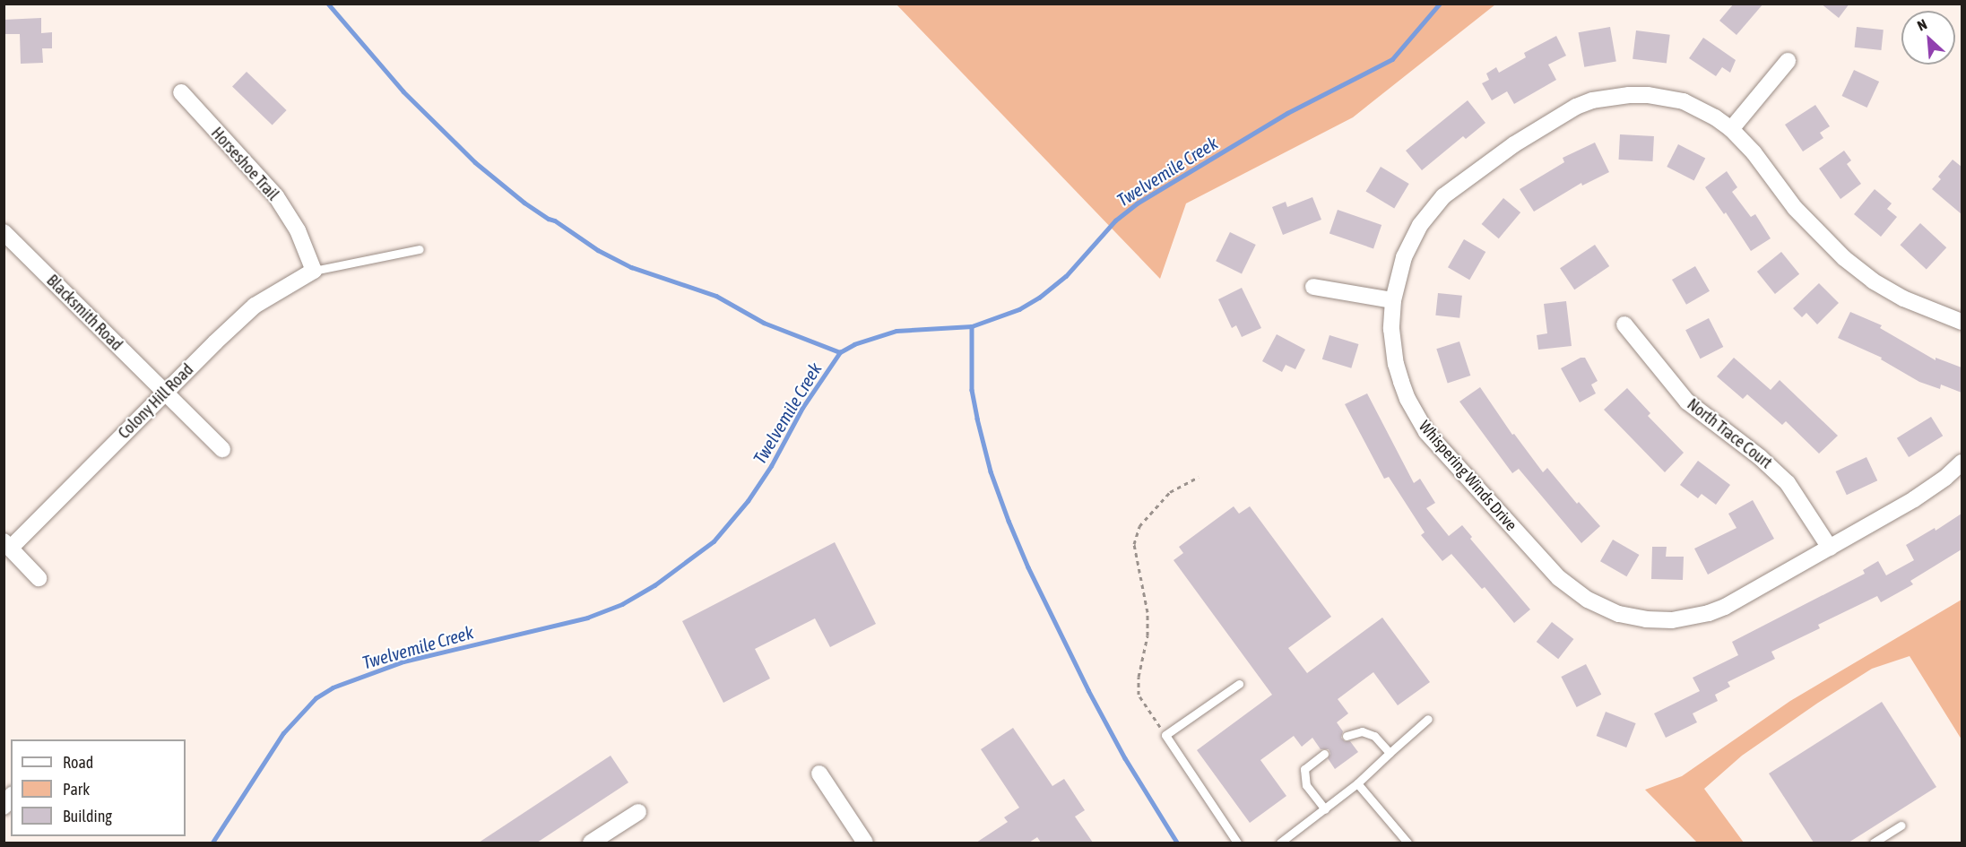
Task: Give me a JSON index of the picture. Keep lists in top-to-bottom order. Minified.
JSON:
{"streets":{"street":["Horseshoe Trail","Blacksmith Road","Colony Hill Road","North Trace Court","Whispering Winds Drive"]},"crossings":[["Horseshoe Trail","Colony Hill Road"],["Blacksmith Road","Colony Hill Road"],["North Trace Court","Whispering Winds Drive"]],"water":["Twelvemile Creek"],"legend":["Road","Park","Building"],"north":"top left"}
